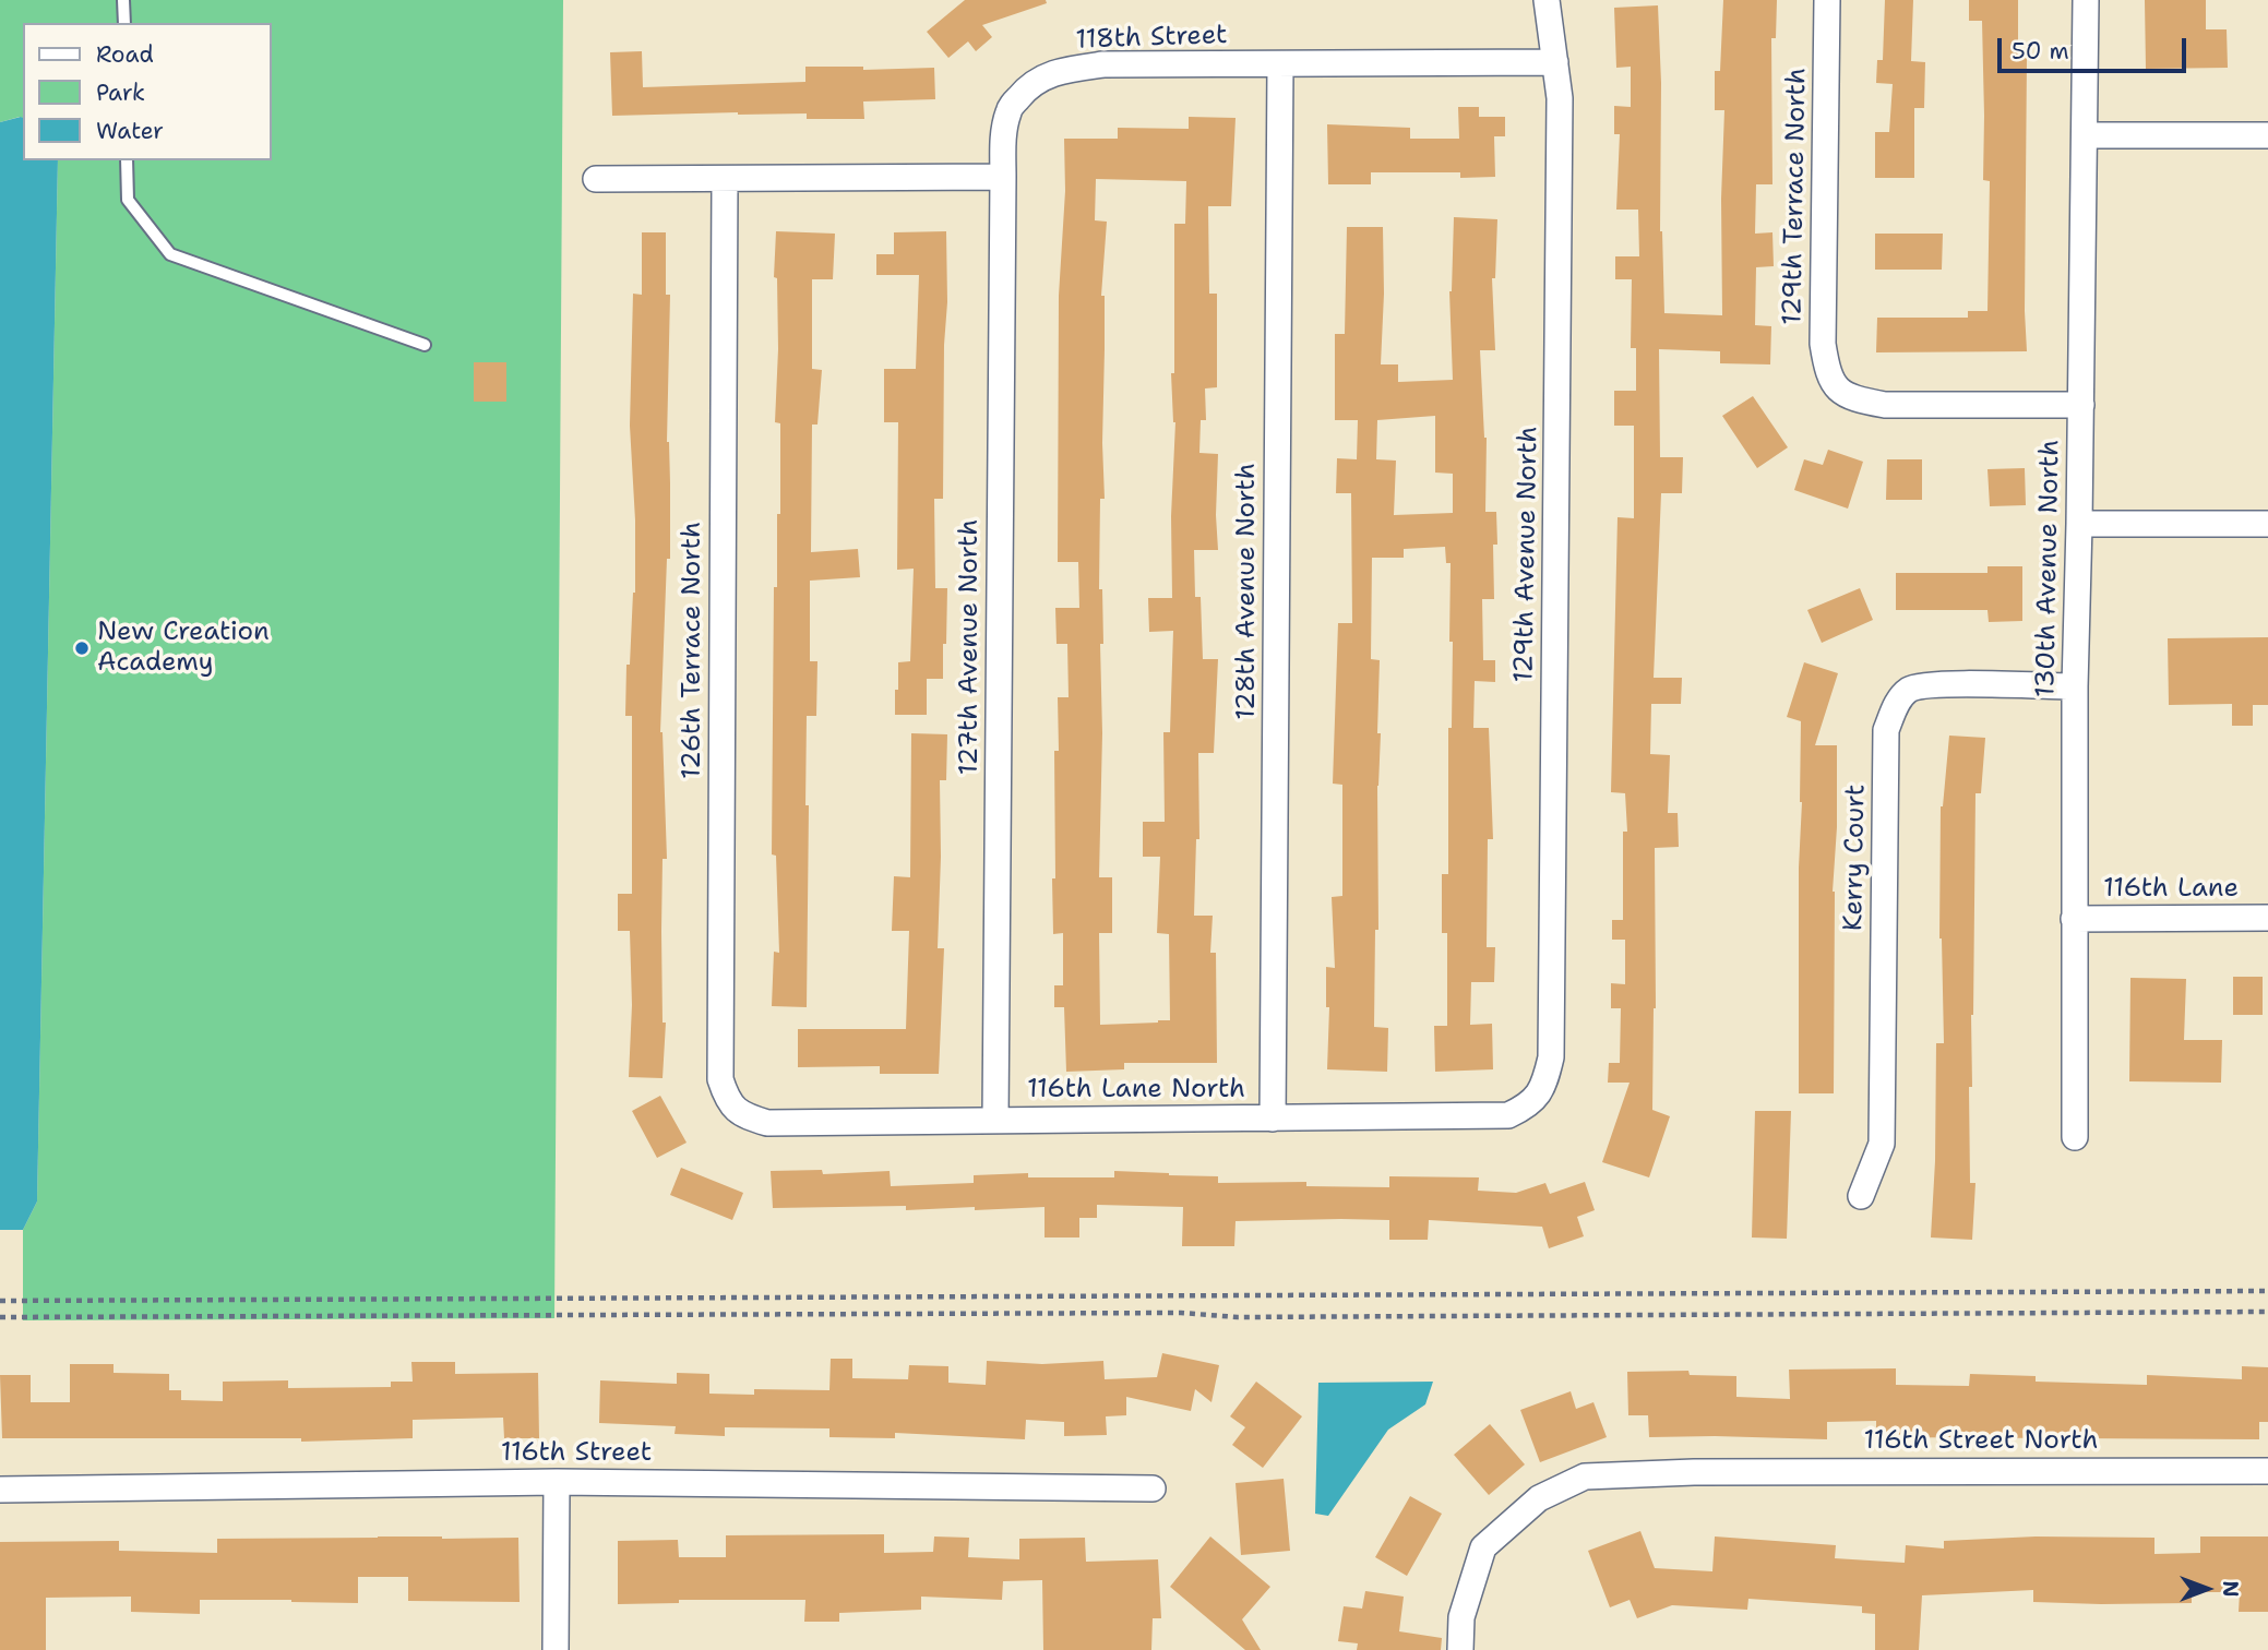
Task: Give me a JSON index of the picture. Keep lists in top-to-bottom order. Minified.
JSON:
{"streets":{"street":["118th Street","129th Terrace North","129th Avenue North","130th Avenue North","128th Avenue North","127th Avenue North","126th Terrace North","Kerry Court","116th Lane","116th Lane North","116th Street North","116th Street"]},"crossings":[["118th Street","129th Avenue North"],["118th Street","128th Avenue North"],["118th Street","127th Avenue North"],["129th Terrace North","130th Avenue North"],["129th Avenue North","116th Lane North"],["130th Avenue North","Kerry Court"],["130th Avenue North","116th Lane"],["128th Avenue North","116th Lane North"],["127th Avenue North","116th Lane North"],["126th Terrace North","116th Lane North"]],"places":["New Creation Academy"],"legend":["Road","Park","Water"],"scale_bar":"50 m","north":"right"}
